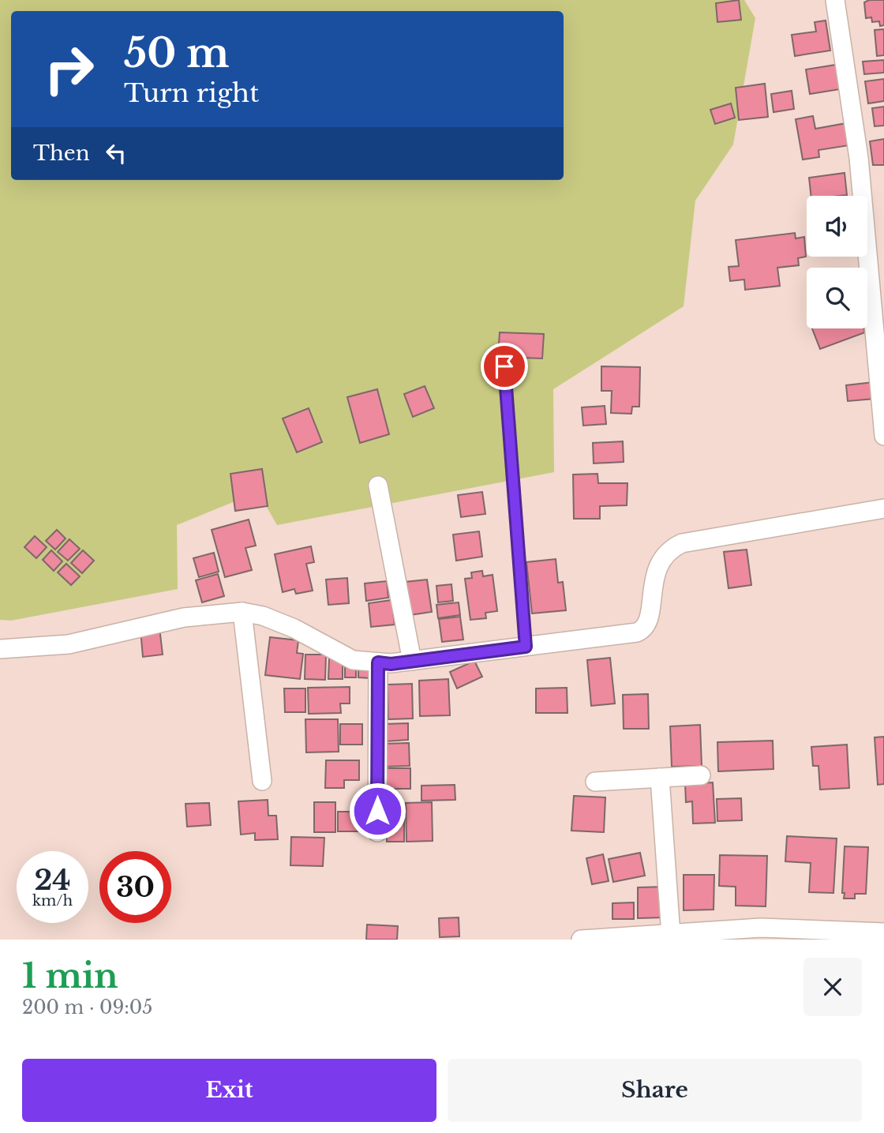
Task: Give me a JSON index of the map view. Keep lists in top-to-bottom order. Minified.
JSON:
{"page":{"turn":["50 m","Turn right"],"then":"Then","speed":"24 km/h","limit":"30","heading":["1 min","200 m · 09:05"],"buttons":["Exit","Share"]}}
